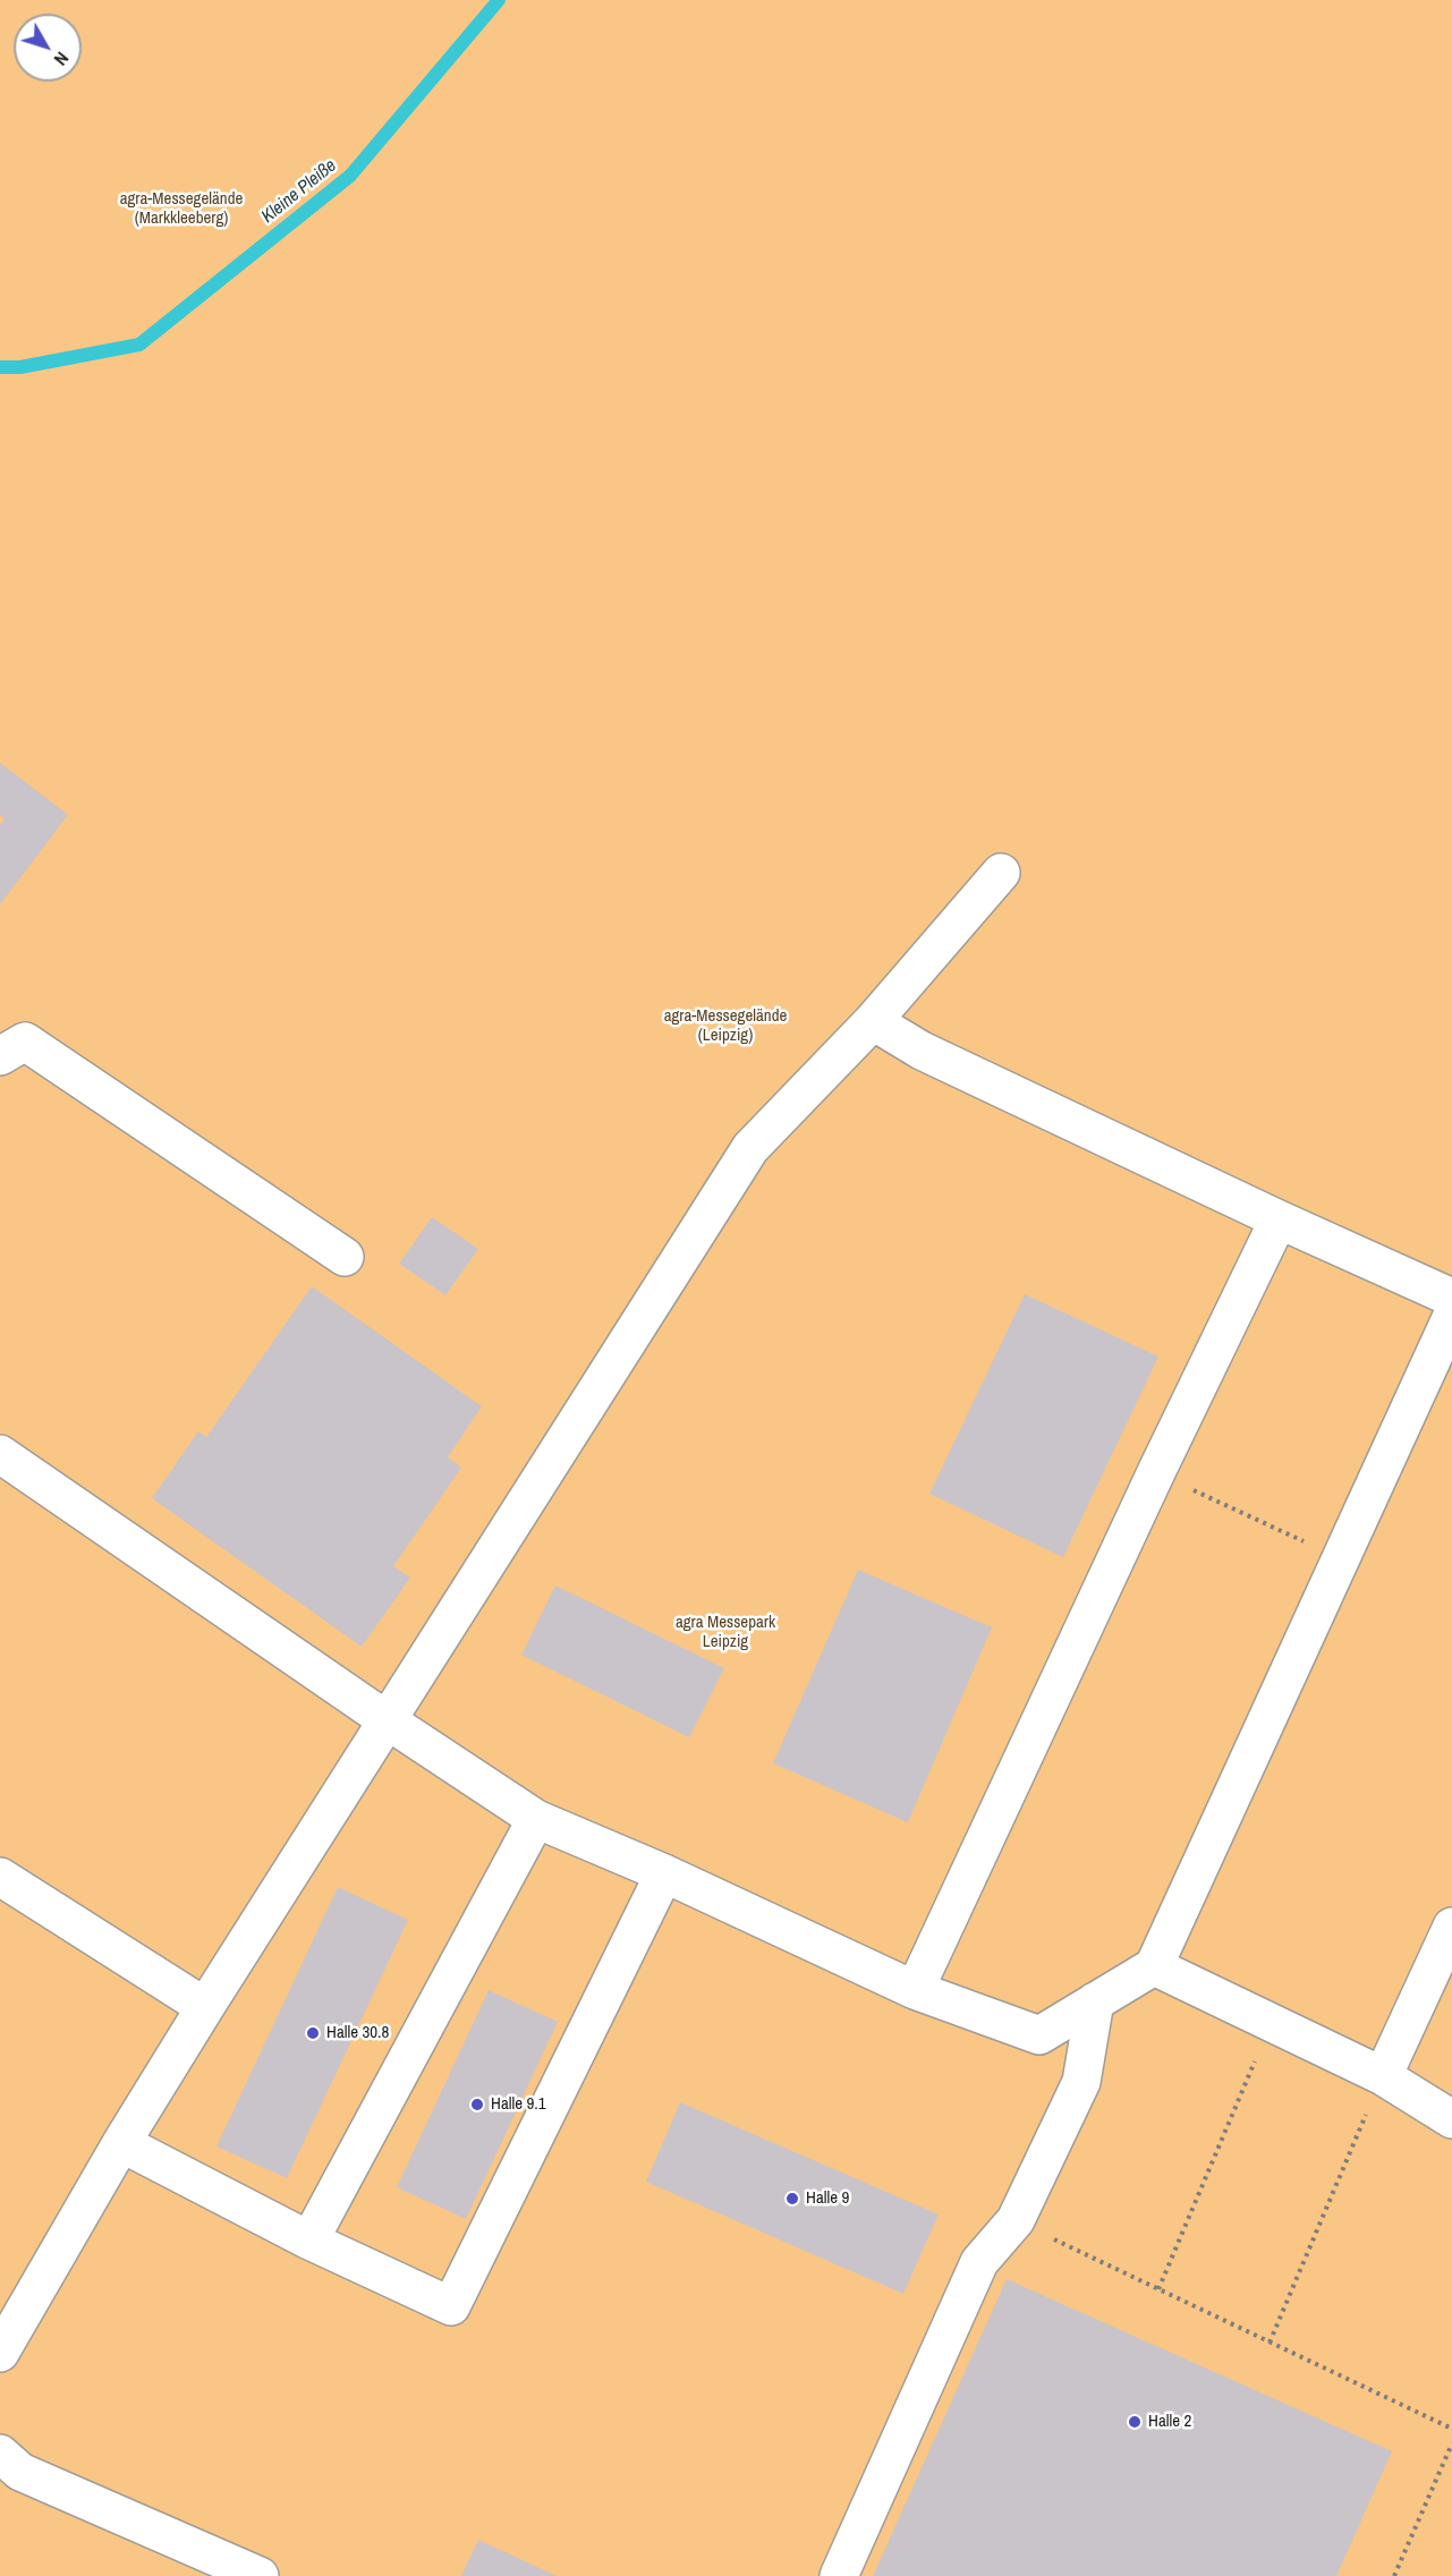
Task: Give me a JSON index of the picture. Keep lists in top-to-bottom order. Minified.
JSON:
{"water":["Kleine Pleiße"],"parks":["agra-Messegelände (Markkleeberg)","agra-Messegelände (Leipzig)","agra Messepark Leipzig"],"places":["Halle 30.8","Halle 9.1","Halle 9","Halle 2"],"north":"bottom right"}
